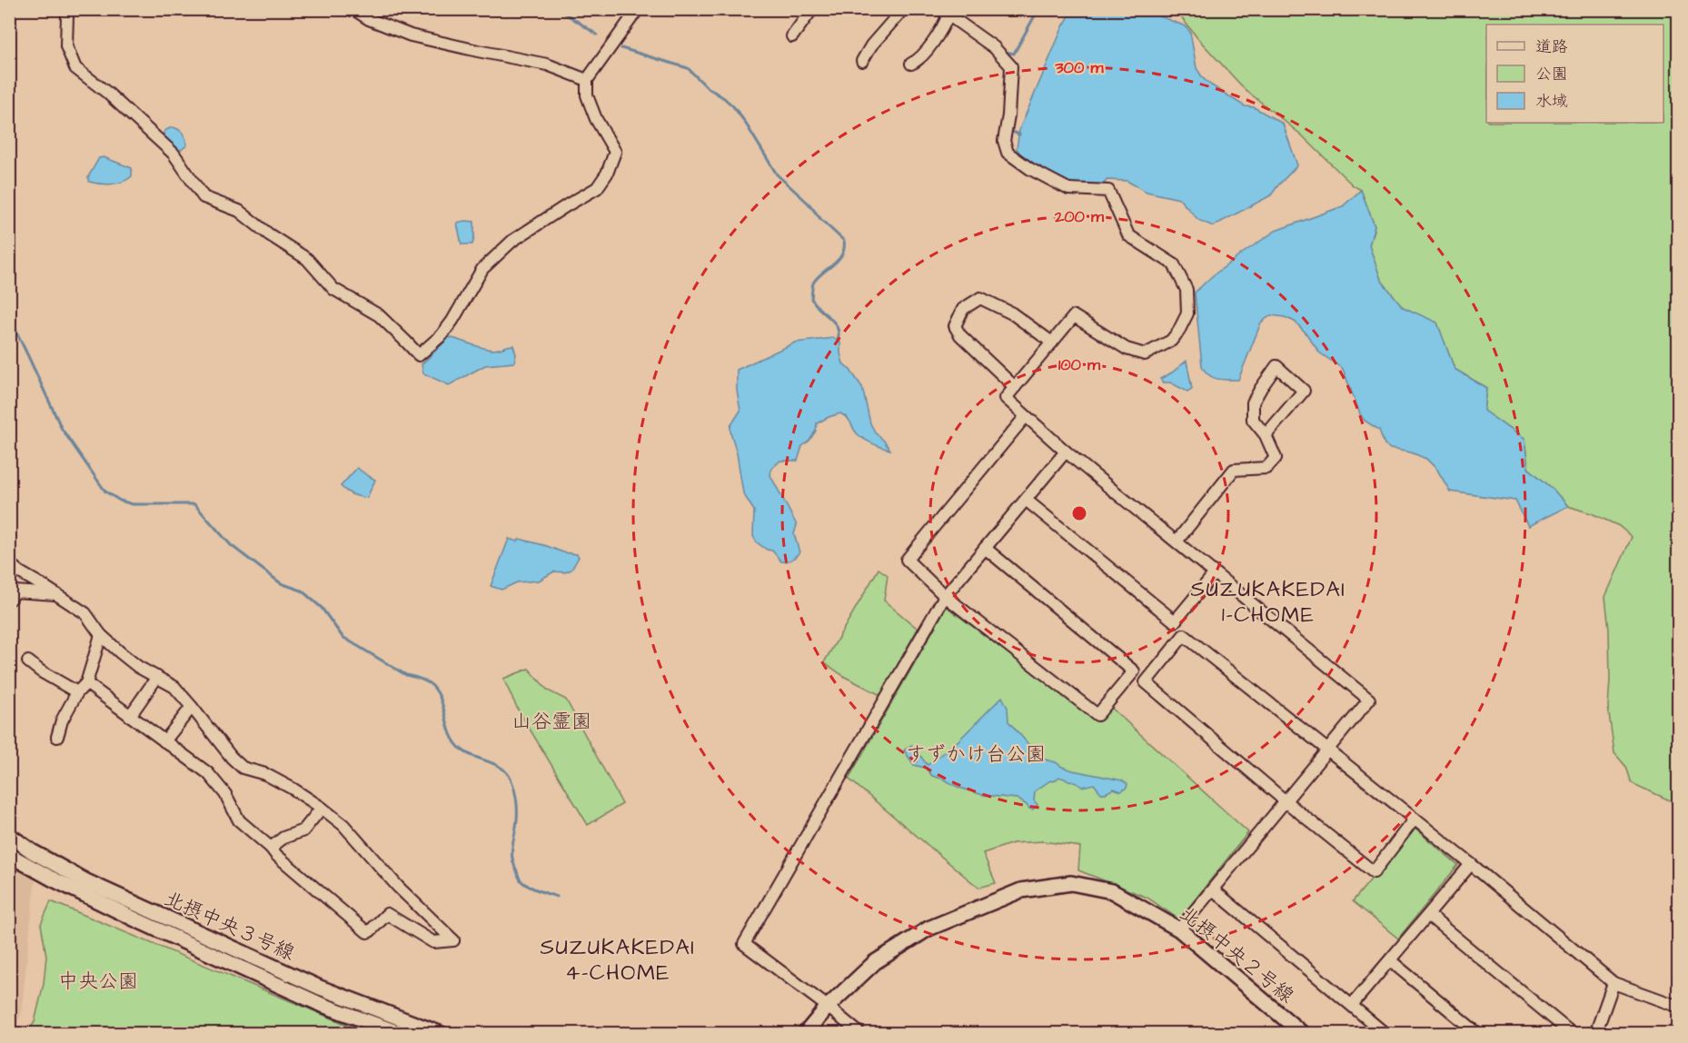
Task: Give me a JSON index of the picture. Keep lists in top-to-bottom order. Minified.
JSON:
{"streets":{"street":["北摂中央３号線","北摂中央２号線"]},"districts":["SUZUKAKEDAI 1-CHOME","SUZUKAKEDAI 4-CHOME"],"parks":["山谷霊園","すずかけ台公園","中央公園"],"legend":["道路","公園","水域"],"rings":["300 m","200 m","100 m"]}
